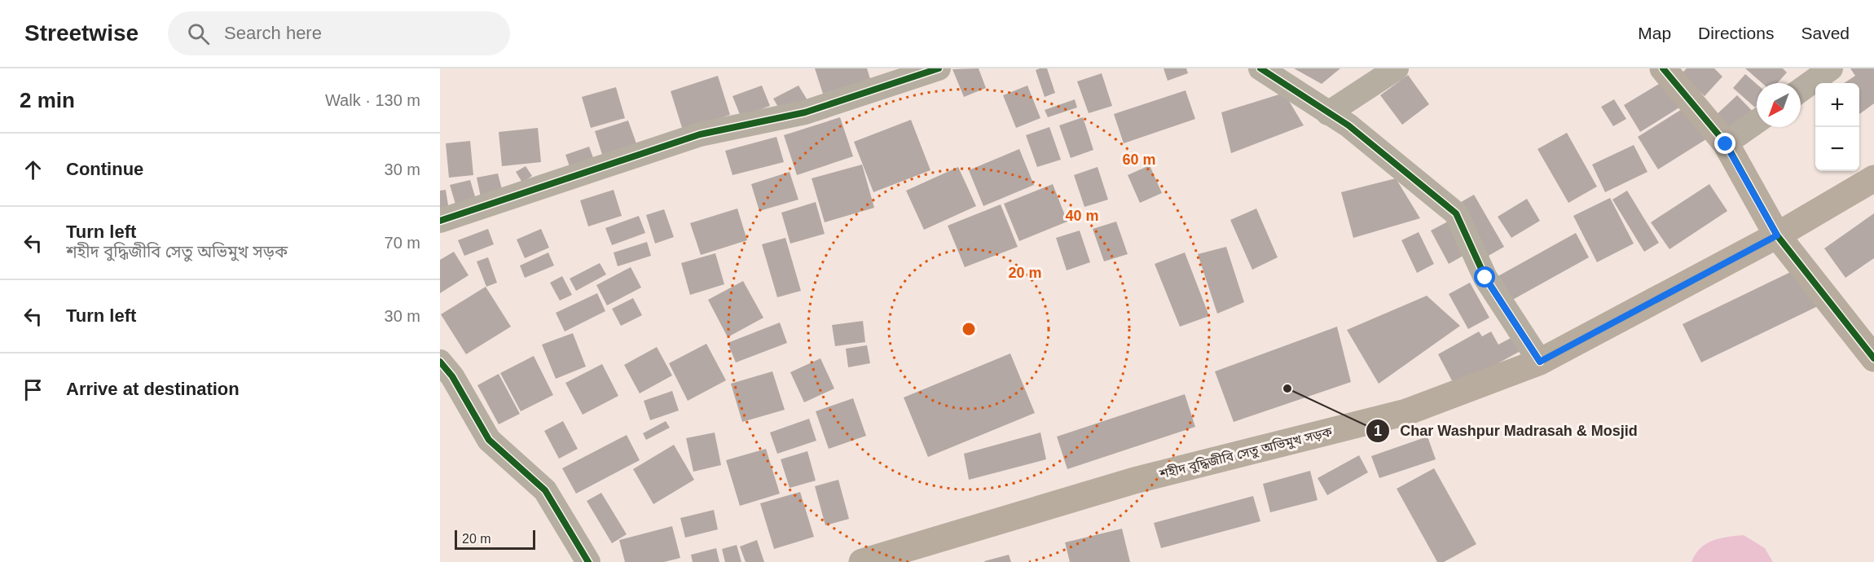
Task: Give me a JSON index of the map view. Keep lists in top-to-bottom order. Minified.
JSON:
{"streets":{"main road":["শহীদ বুদ্ধিজীবি সেতু অভিমুখ সড়ক"]},"places":["Char Washpur Madrasah & Mosjid"],"scale_bar":"20 m","north":"bottom left","page":{"header":"Streetwise","search":"Search here","nav":["Map","Directions","Saved"],"heading":["2 min","Walk · 130 m"],"map_buttons":["+","−"],"list":[["Continue","30 m"],["Turn left","শহীদ বুদ্ধিজীবি সেতু অভিমুখ সড়ক","70 m"],["Turn left","30 m"],"Arrive at destination"],"scale":"20 m"},"rings":["60 m","40 m","20 m"]}
